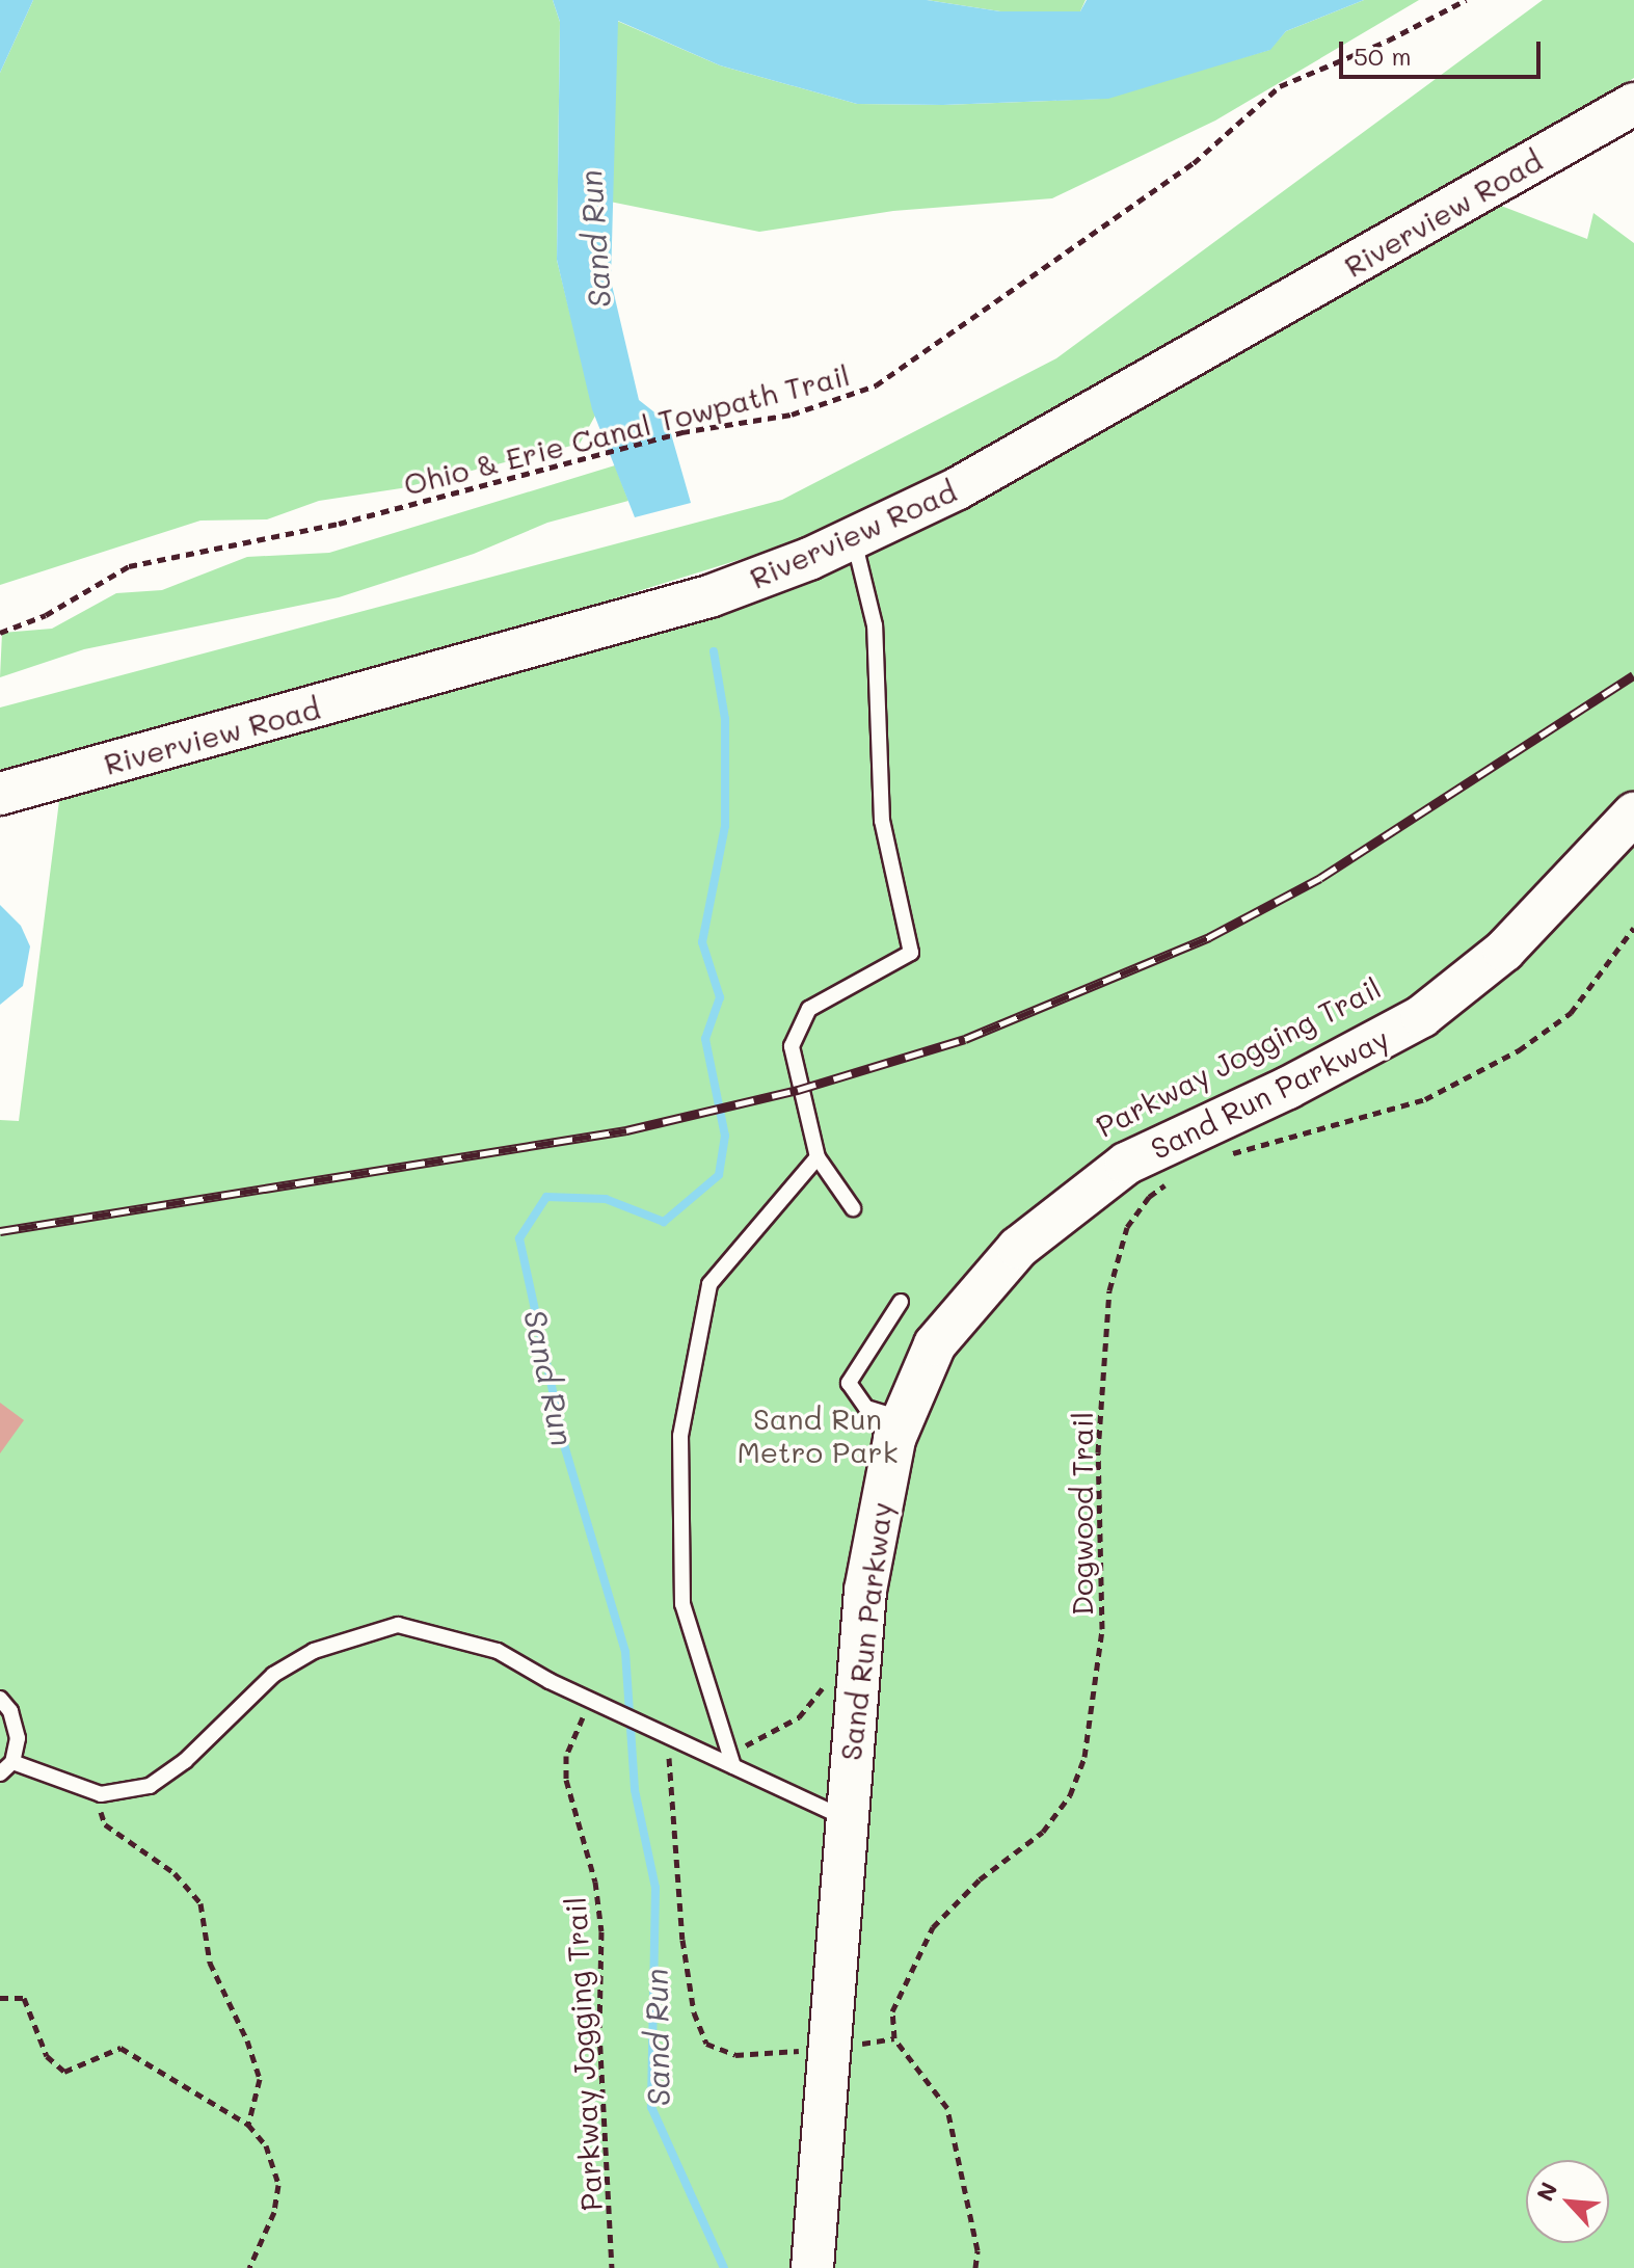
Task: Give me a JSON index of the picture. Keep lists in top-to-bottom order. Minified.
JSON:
{"streets":{"street":["Riverview Road","Sand Run Parkway"],"path":["Ohio & Erie Canal Towpath Trail","Parkway Jogging Trail","Dogwood Trail"]},"water":["Sand Run"],"parks":["Sand Run Metro Park"],"scale_bar":"50 m","north":"top left"}
